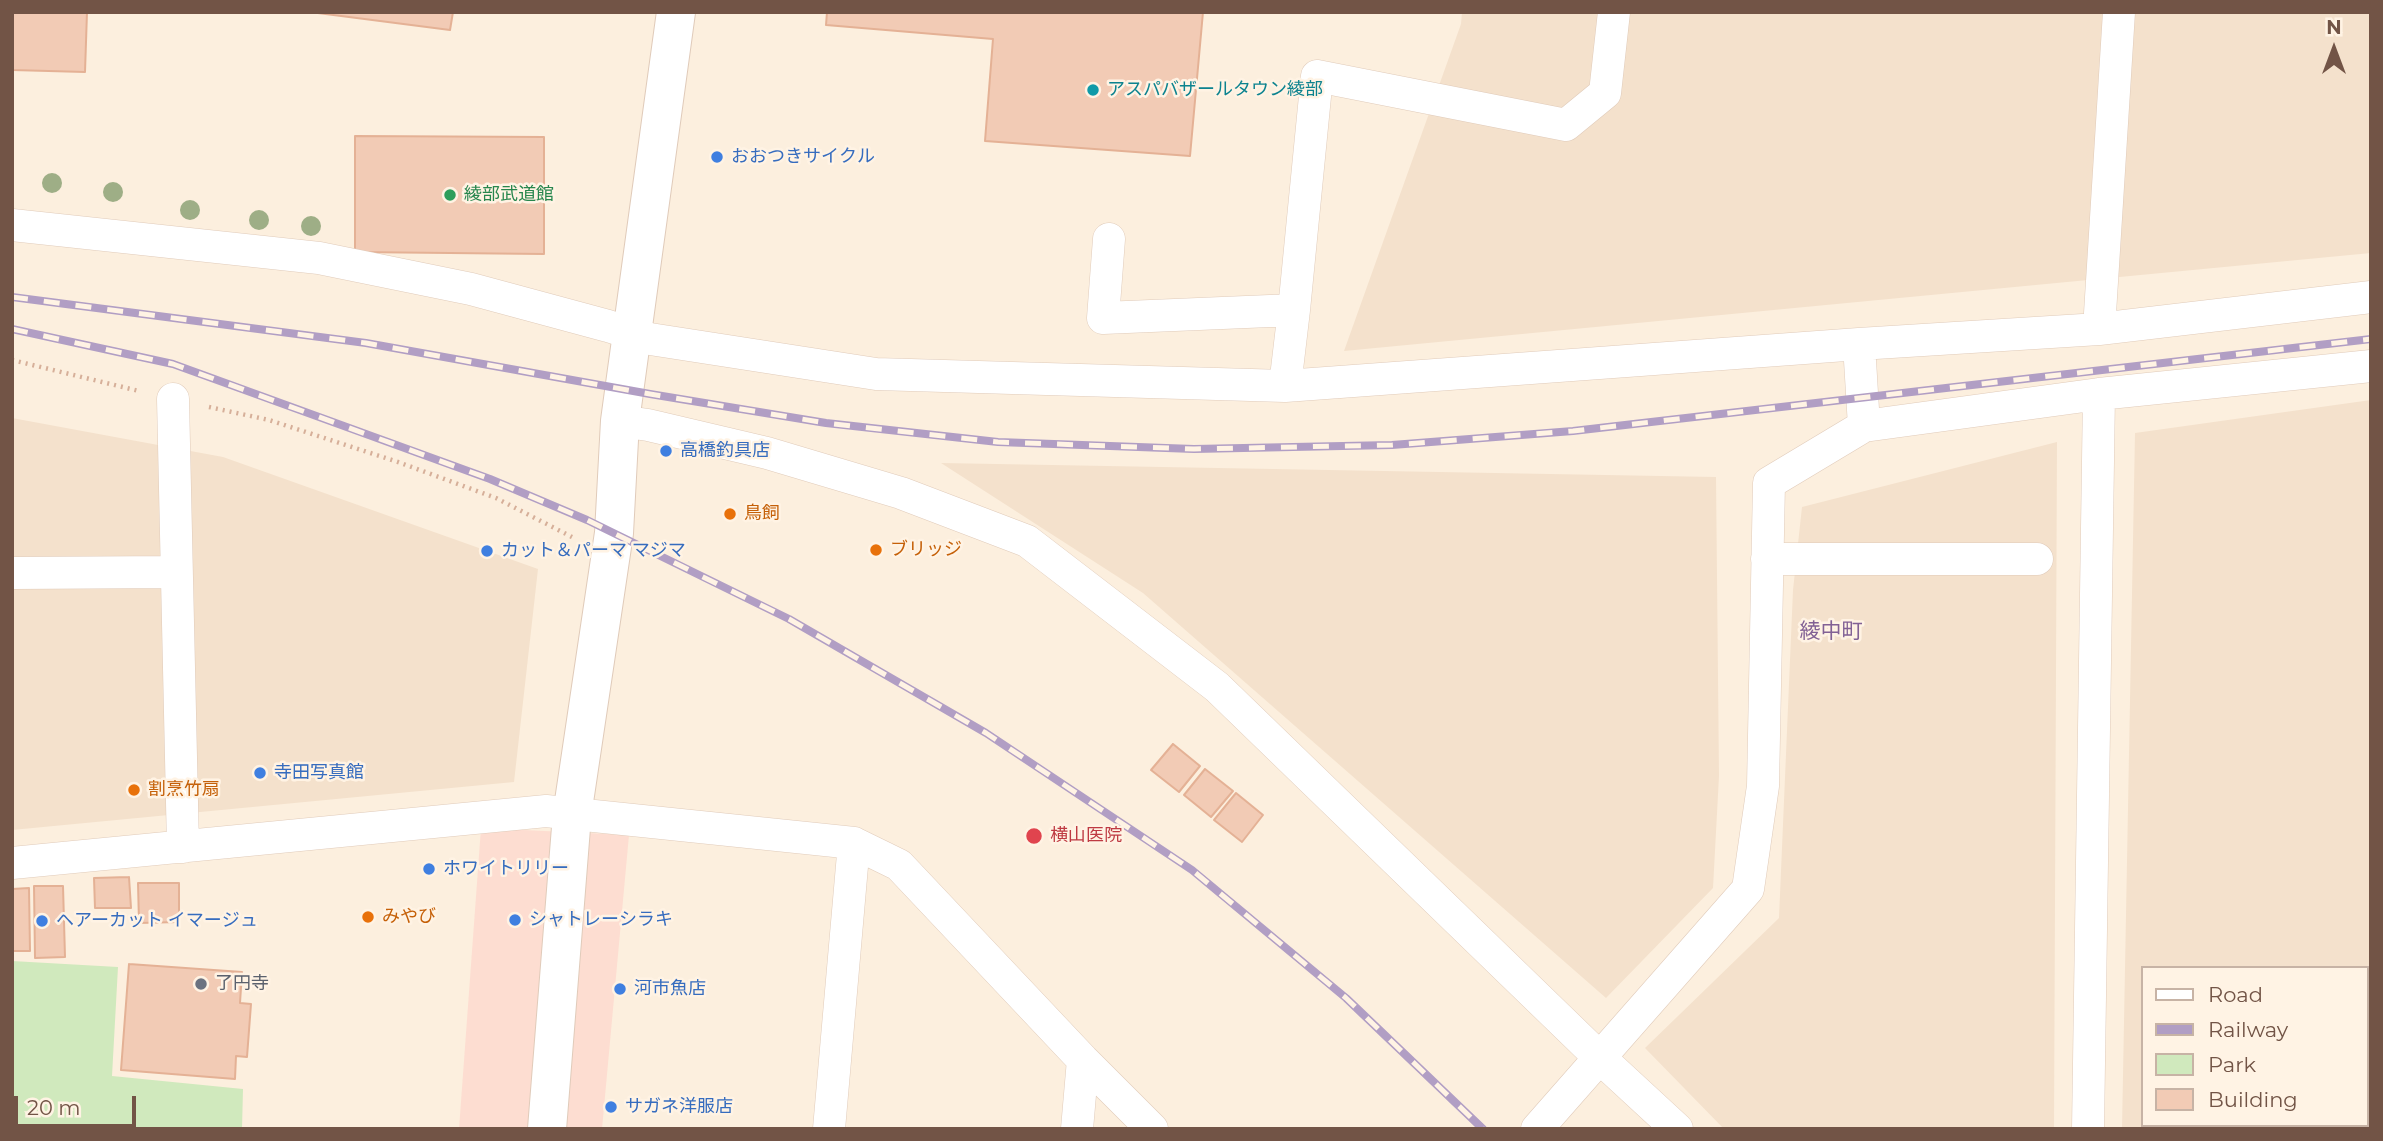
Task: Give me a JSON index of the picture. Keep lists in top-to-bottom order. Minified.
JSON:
{"districts":["綾中町"],"places":["アスパバザールタウン綾部","おおつきサイクル","綾部武道館","高橋釣具店","鳥飼","ブリッジ","カット＆パーマ マジマ","寺田写真館","割烹竹扇","横山医院","ホワイトリリー","みやび","シャトレーシラキ","ヘアーカット イマージュ","了円寺","河市魚店","サガネ洋服店"],"legend":["Road","Railway","Park","Building"],"scale_bar":"20 m","north":"top"}
